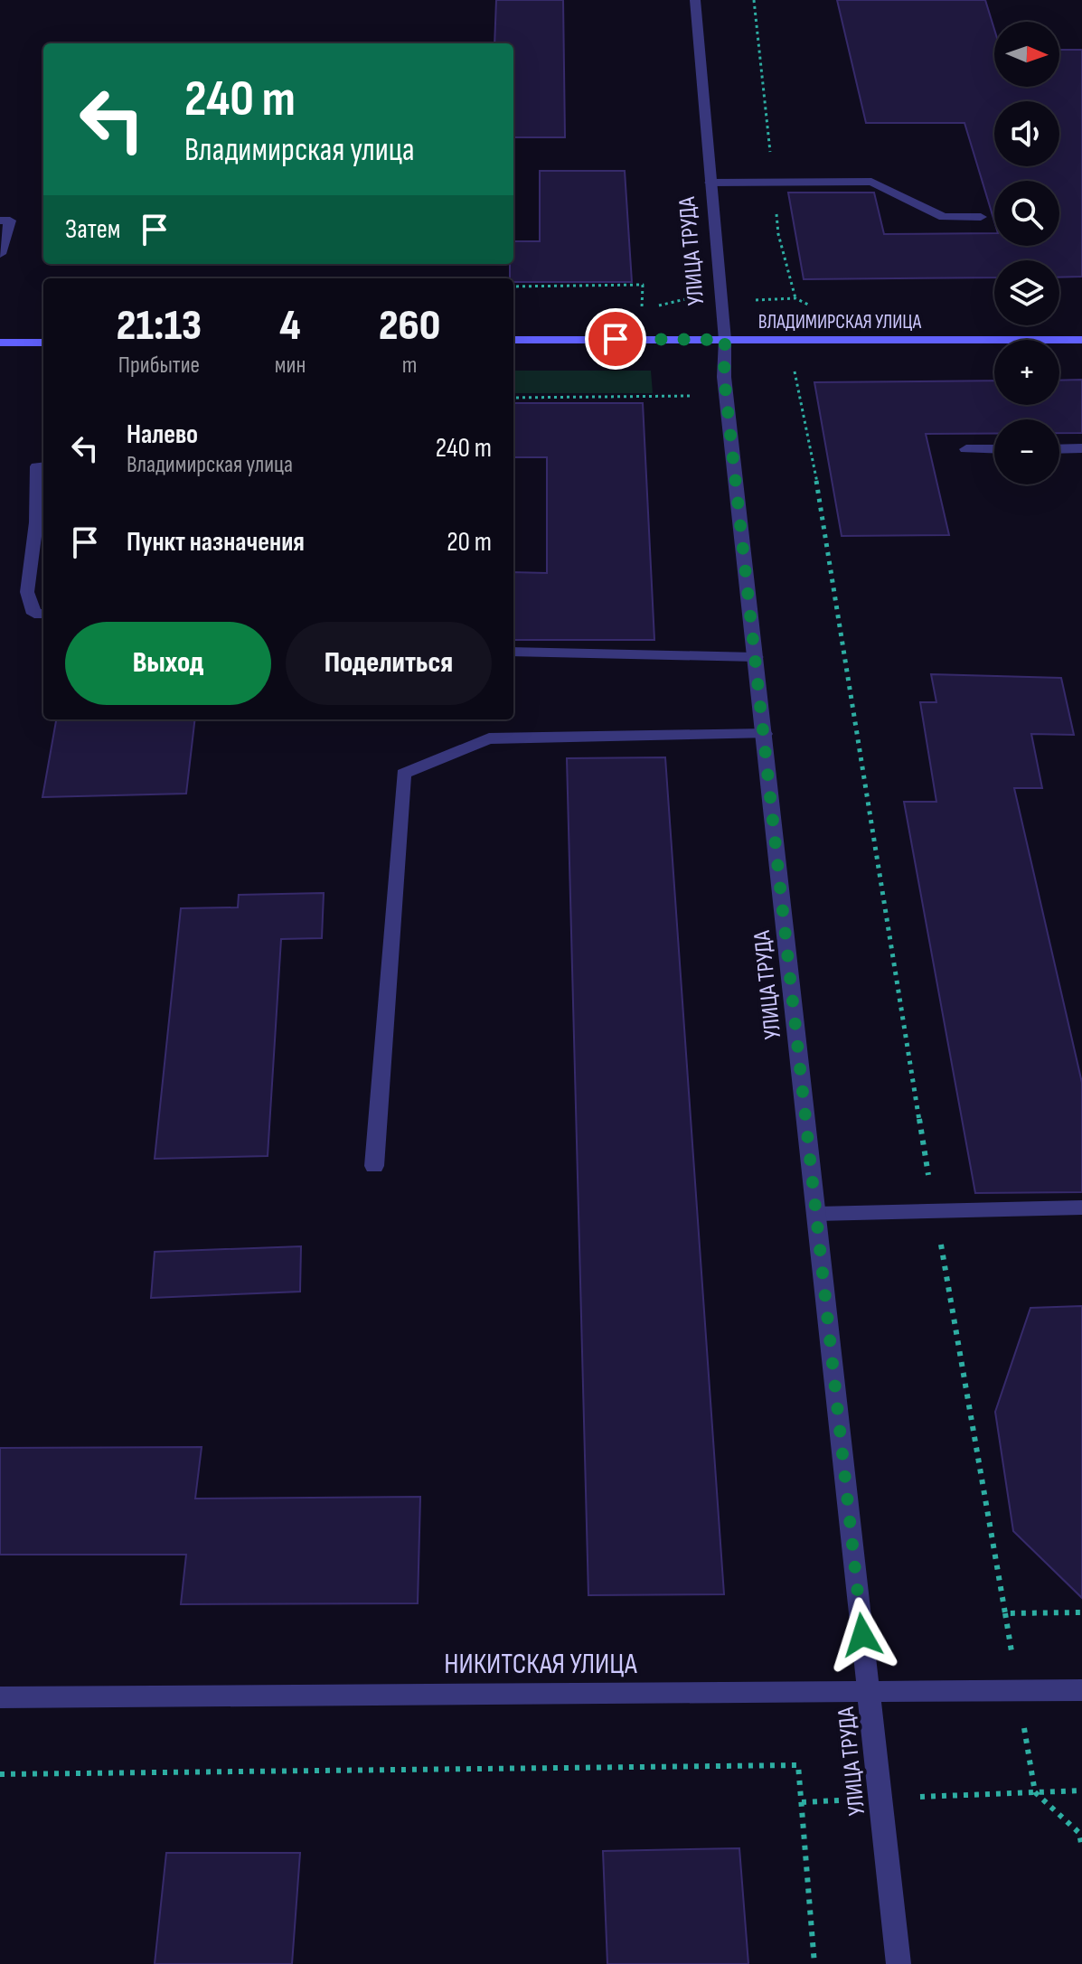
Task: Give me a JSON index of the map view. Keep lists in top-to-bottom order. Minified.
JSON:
{"streets":{"main road":["ВЛАДИМИРСКАЯ УЛИЦА"],"street":["УЛИЦА ТРУДА","НИКИТСКАЯ УЛИЦА"]},"crossings":[["УЛИЦА ТРУДА","ВЛАДИМИРСКАЯ УЛИЦА"],["УЛИЦА ТРУДА","НИКИТСКАЯ УЛИЦА"]],"north":"right","page":{"map_buttons":["+","−"],"turn":["240 m","Владимирская улица"],"then":"Затем","eta":["21:13","Прибытие","4","мин","260","m"],"list":[{"name":"Налево","note":"Владимирская улица","value":"240 m"},{"name":"Пункт назначения","value":"20 m"}],"buttons":["Выход","Поделиться"]}}
